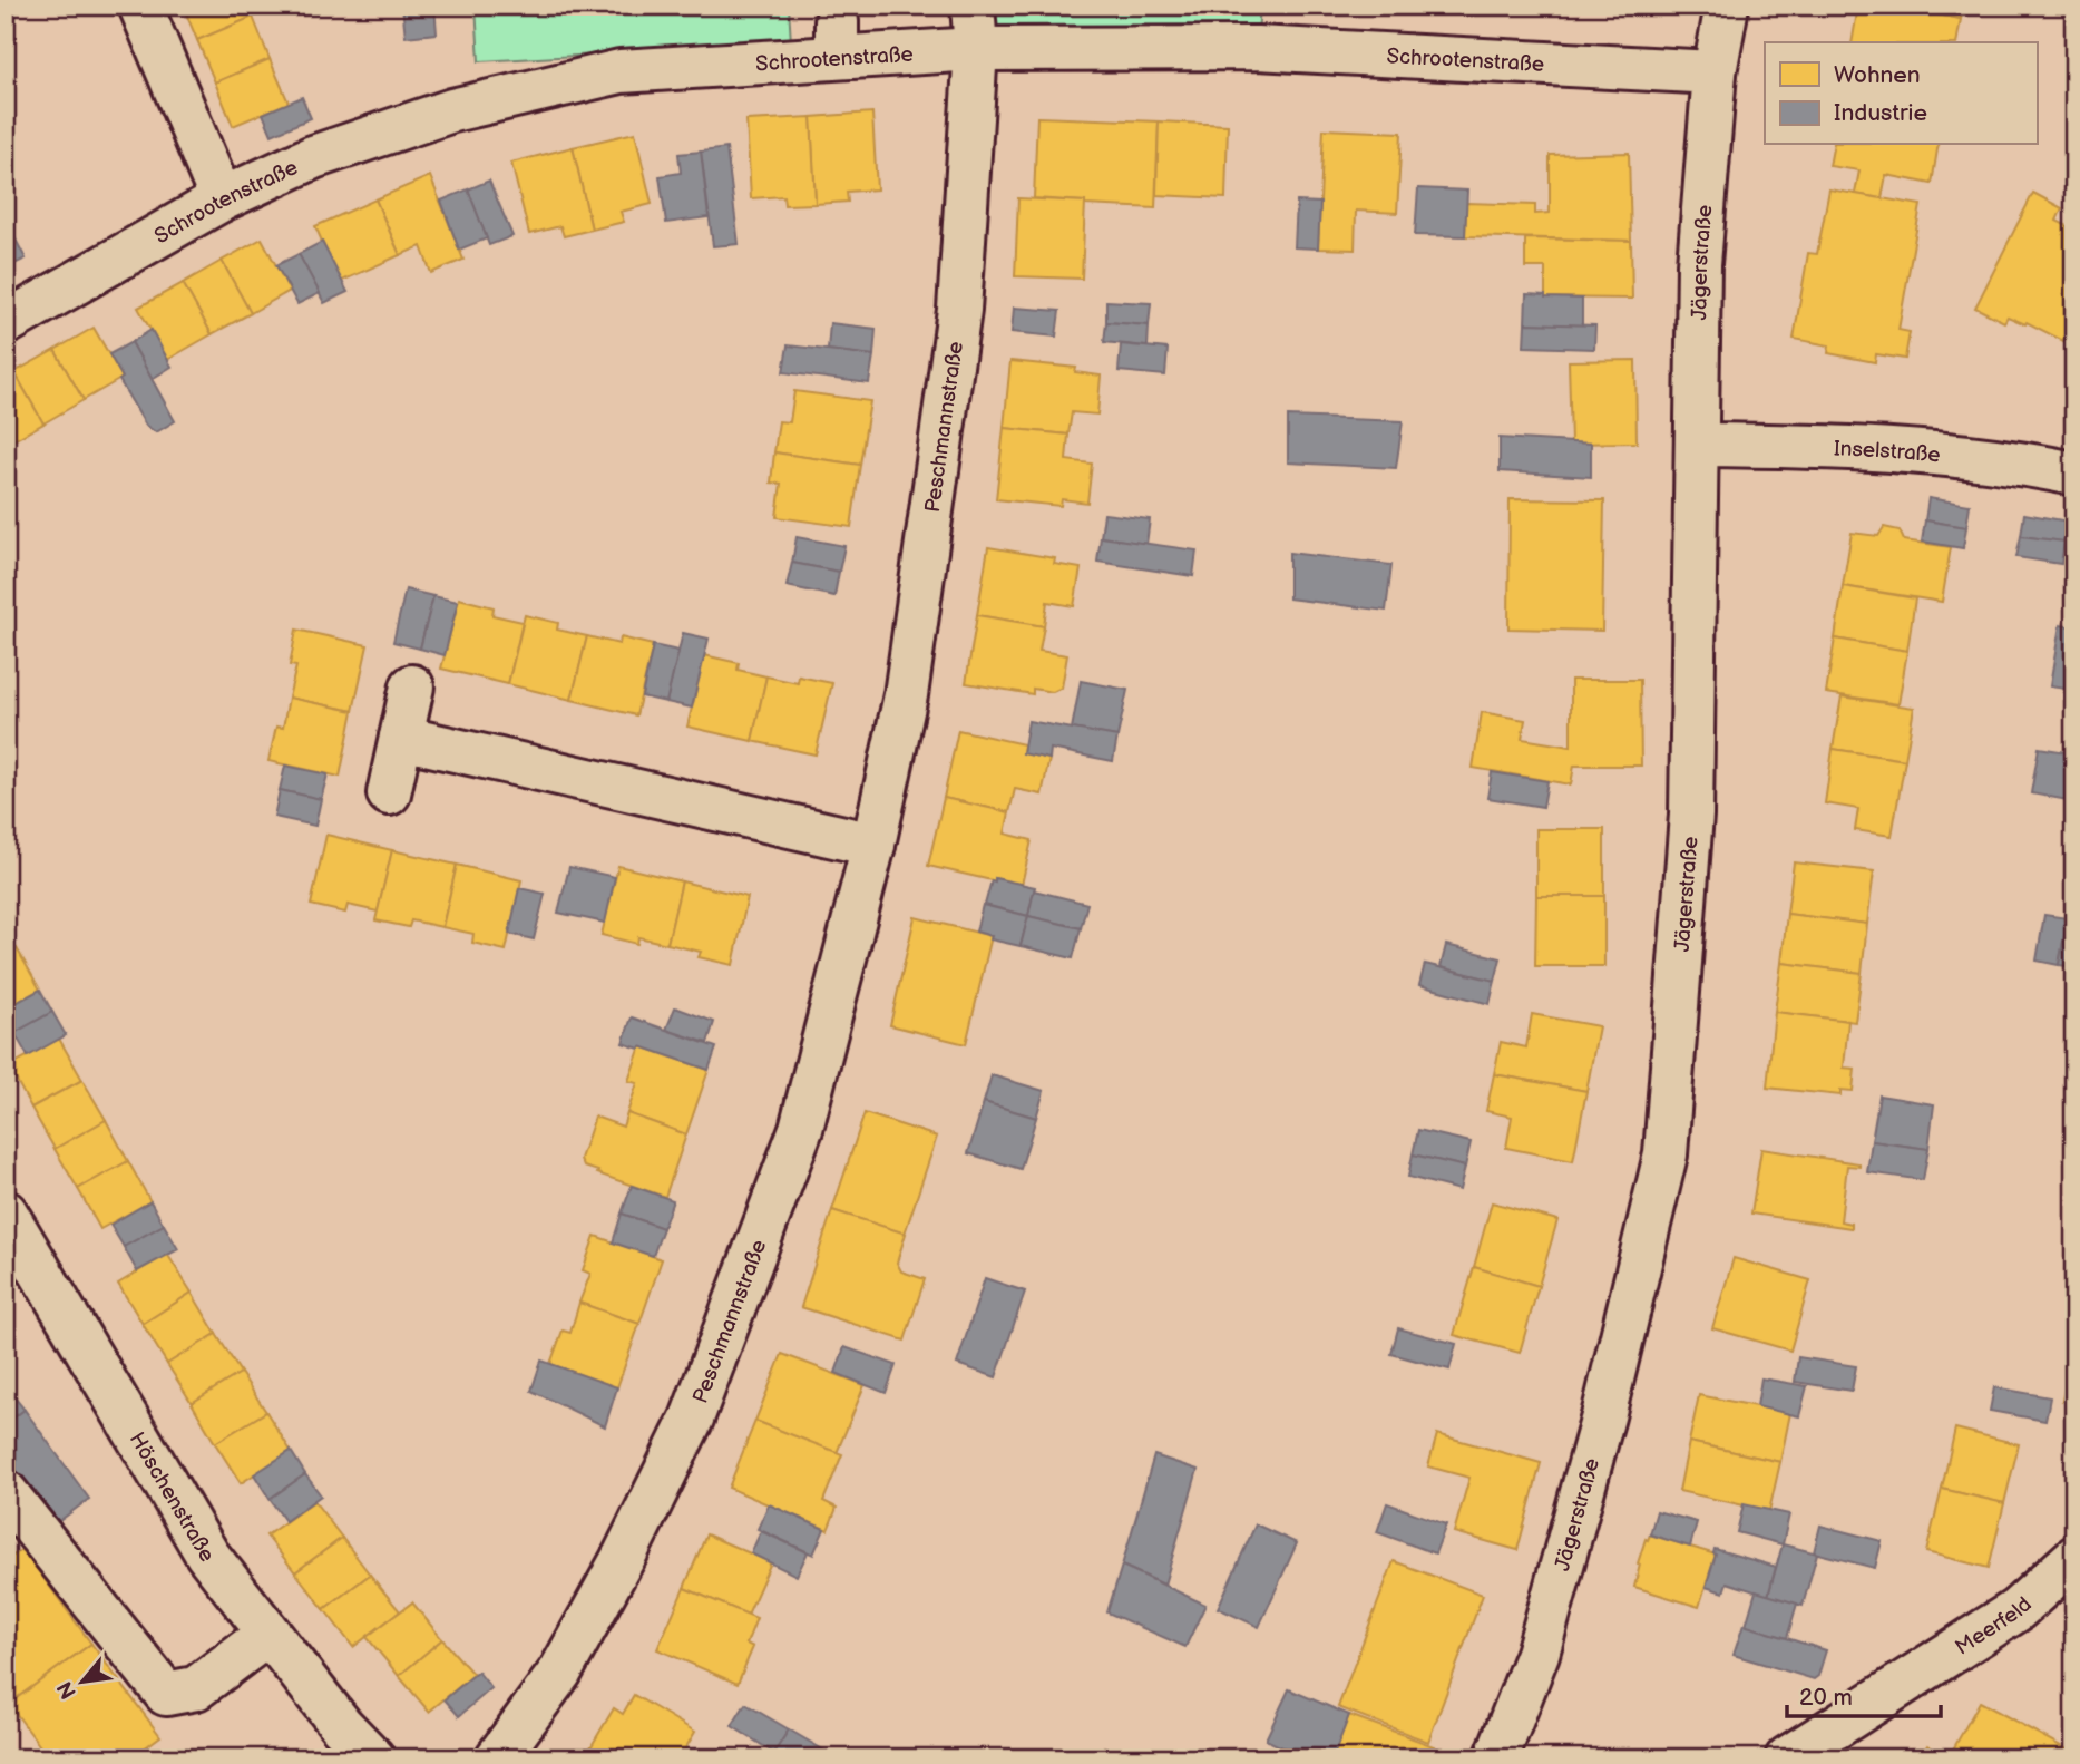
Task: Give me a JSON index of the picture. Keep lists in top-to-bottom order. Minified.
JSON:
{"streets":{"street":["Schrootenstraße","Jägerstraße","Peschmannstraße","Inselstraße","Höschenstraße","Meerfeld"]},"crossings":[["Schrootenstraße","Jägerstraße"],["Schrootenstraße","Peschmannstraße"],["Jägerstraße","Inselstraße"]],"legend":["Wohnen","Industrie"],"scale_bar":"20 m","north":"bottom left"}
